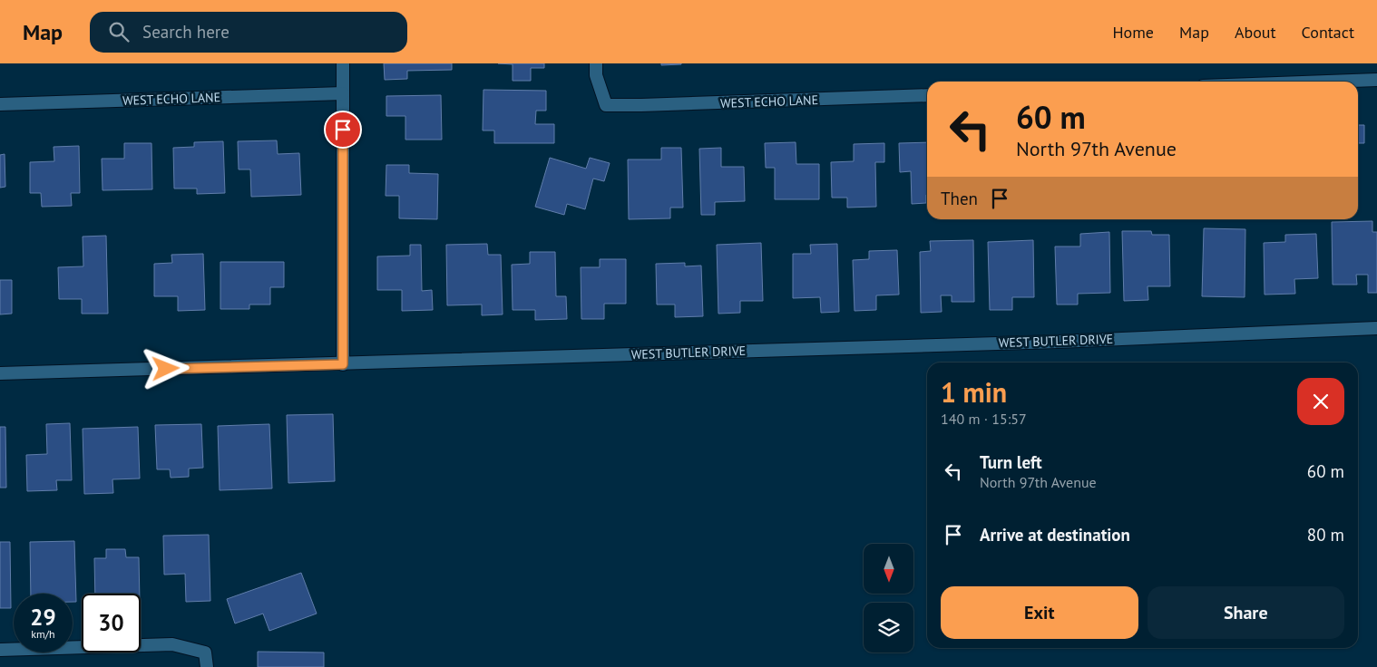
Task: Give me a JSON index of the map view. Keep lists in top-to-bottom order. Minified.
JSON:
{"streets":{"street":["WEST ECHO LANE","WEST BUTLER DRIVE"]},"north":"bottom","page":{"header":"Map","search":"Search here","nav":["Home","Map","About","Contact"],"turn":["60 m","North 97th Avenue"],"then":"Then","heading":["1 min","140 m · 15:57"],"list":[{"name":"Turn left","note":"North 97th Avenue","value":"60 m"},{"name":"Arrive at destination","value":"80 m"}],"buttons":["Exit","Share"],"speed":"29 km/h","limit":"30"}}
